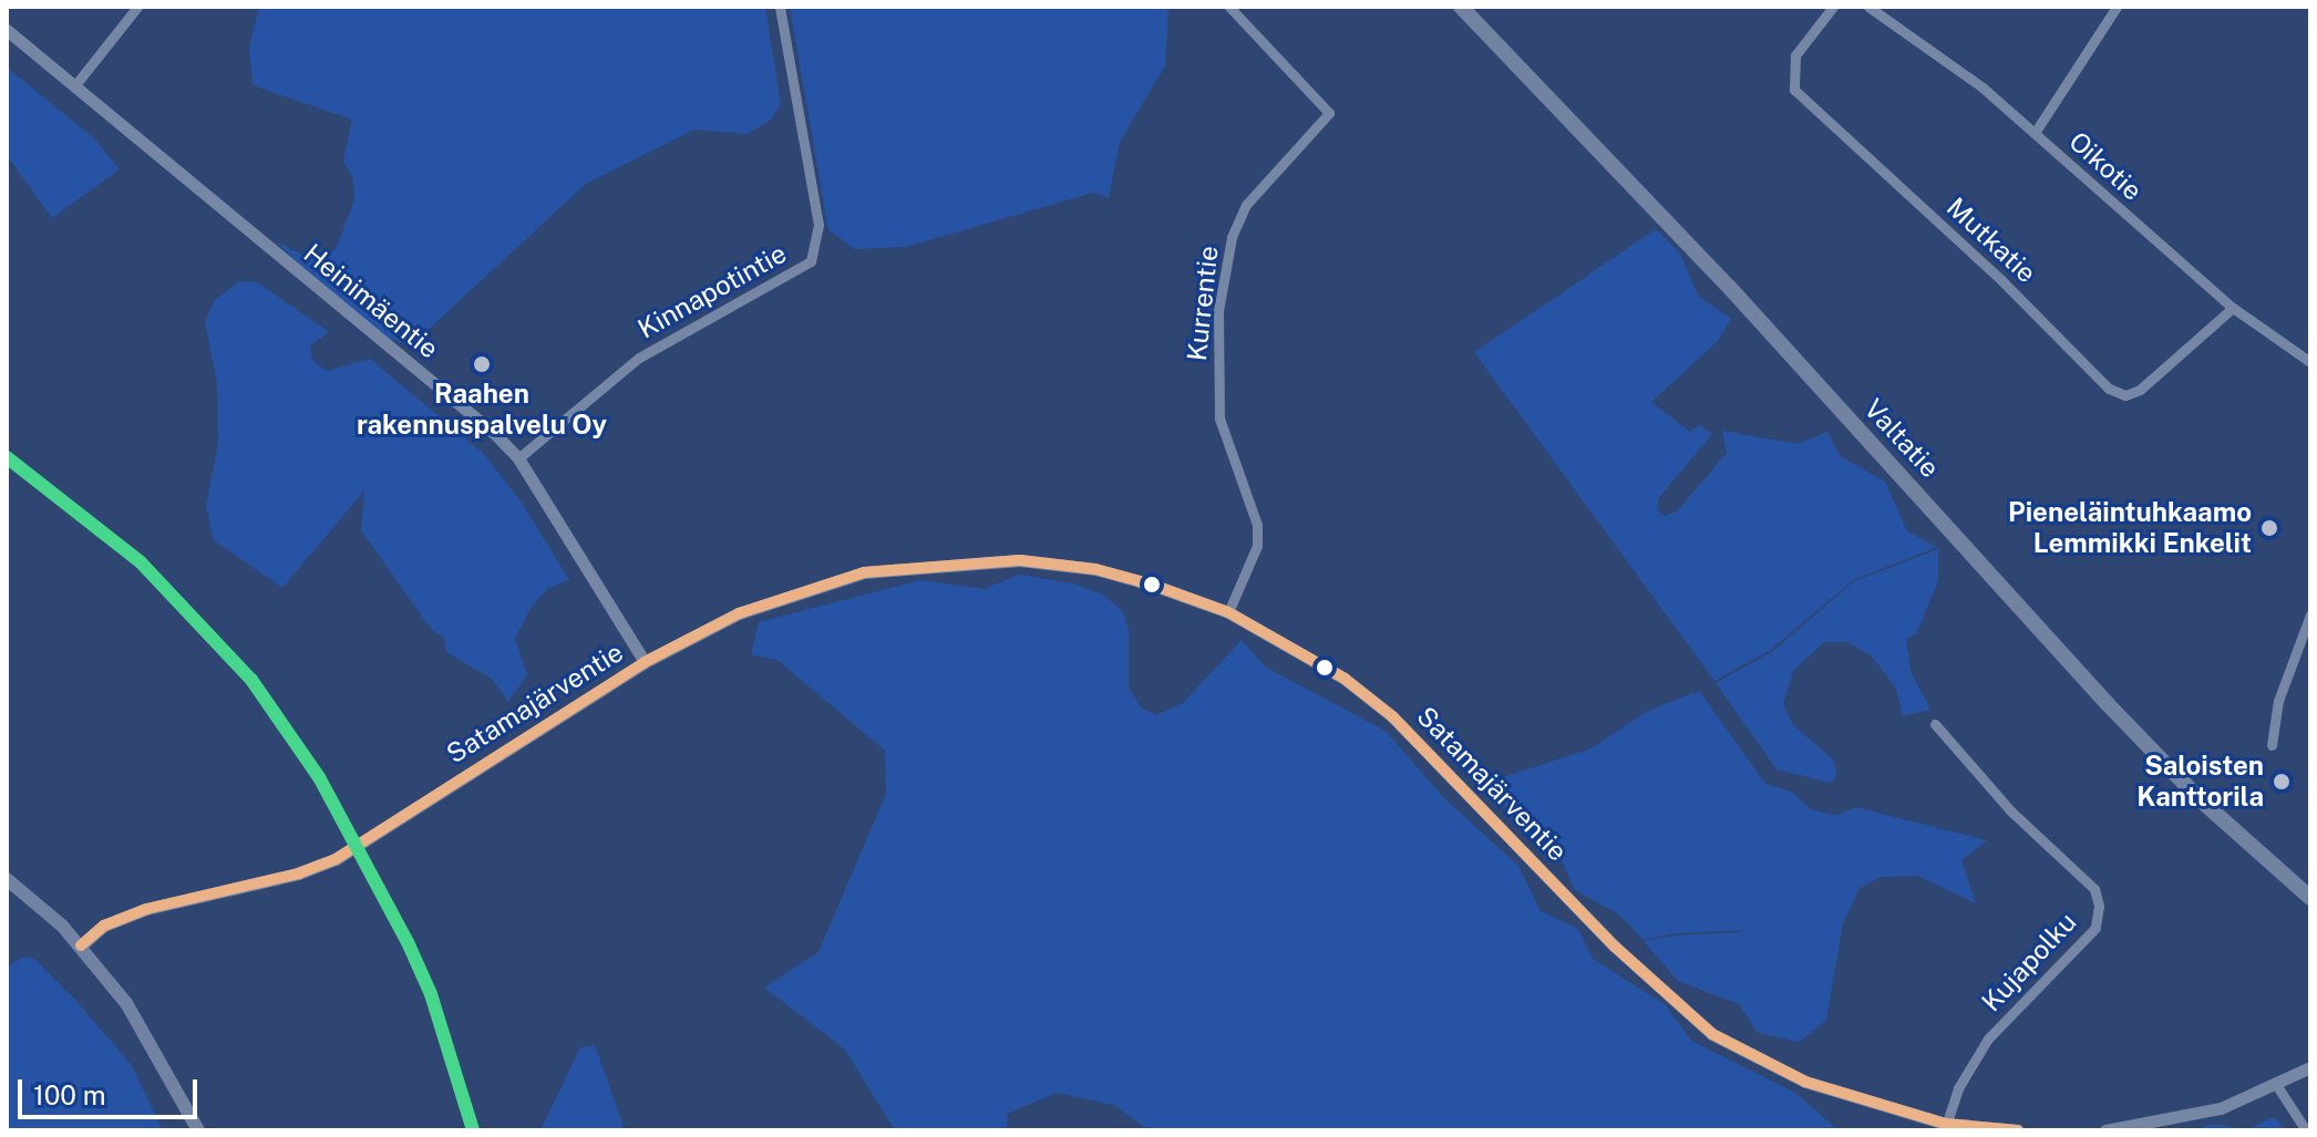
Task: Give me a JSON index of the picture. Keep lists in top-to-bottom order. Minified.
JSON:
{"streets":{"highway":["Valtatie"],"street":["Oikotie","Mutkatie","Kinnapotintie","Heinimäentie","Kurrentie","Satamajärventie","Kujapolku"]},"crossings":[["Oikotie","Mutkatie"],["Kinnapotintie","Heinimäentie"],["Heinimäentie","Satamajärventie"],["Kurrentie","Satamajärventie"],["Satamajärventie","Kujapolku"]],"places":["Raahen rakennuspalvelu Oy","Pieneläintuhkaamo Lemmikki Enkelit","Saloisten Kanttorila"],"scale_bar":"100 m"}
